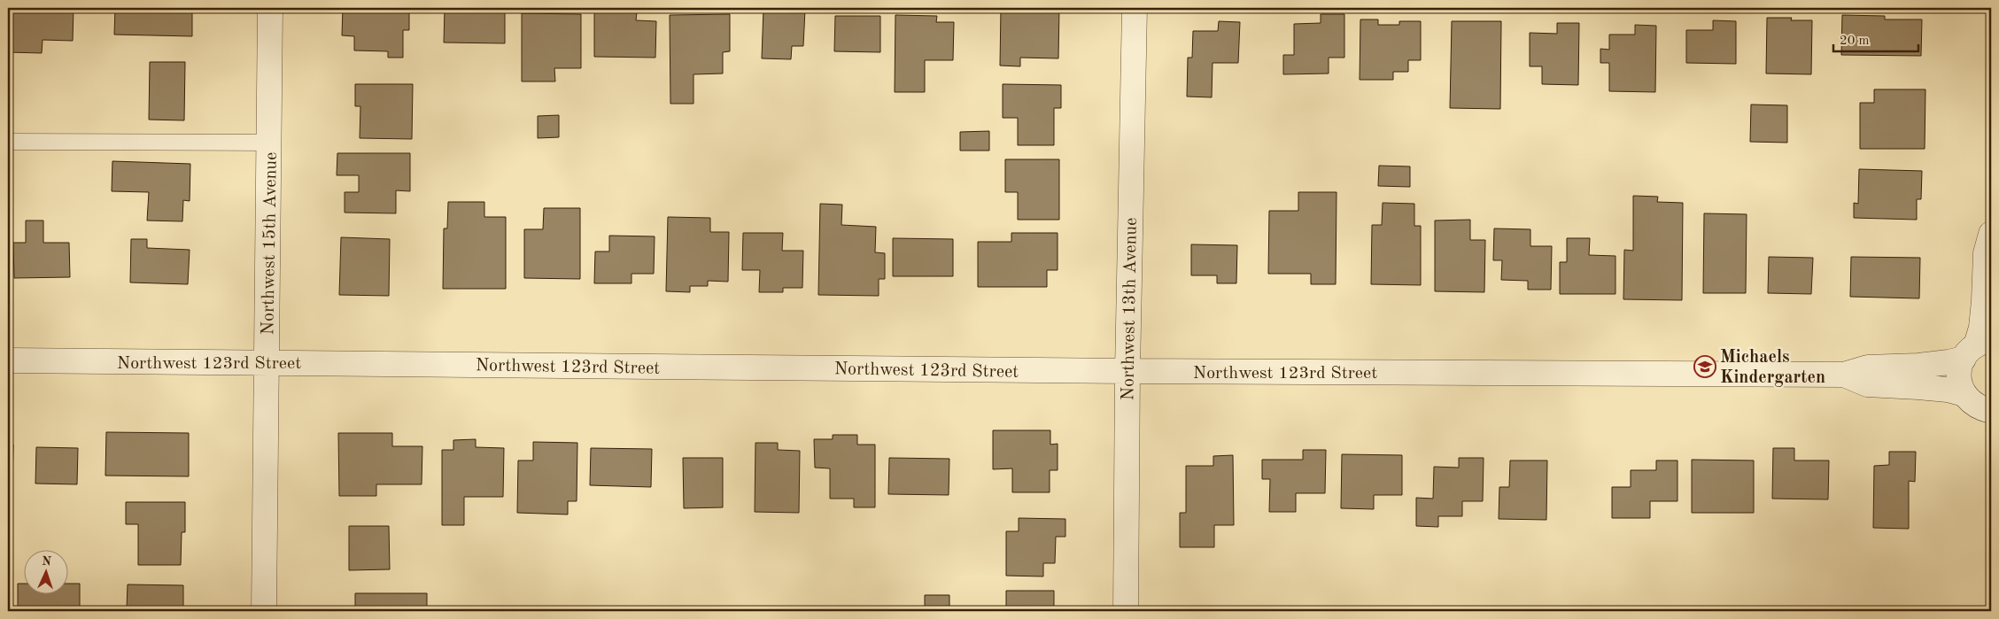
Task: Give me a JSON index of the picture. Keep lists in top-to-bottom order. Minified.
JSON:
{"streets":{"street":["Northwest 15th Avenue","Northwest 13th Avenue","Northwest 123rd Street"]},"crossings":[["Northwest 15th Avenue","Northwest 123rd Street"],["Northwest 13th Avenue","Northwest 123rd Street"]],"places":{"school or university":["Michaels Kindergarten"]},"scale_bar":"20 m","north":"top"}
